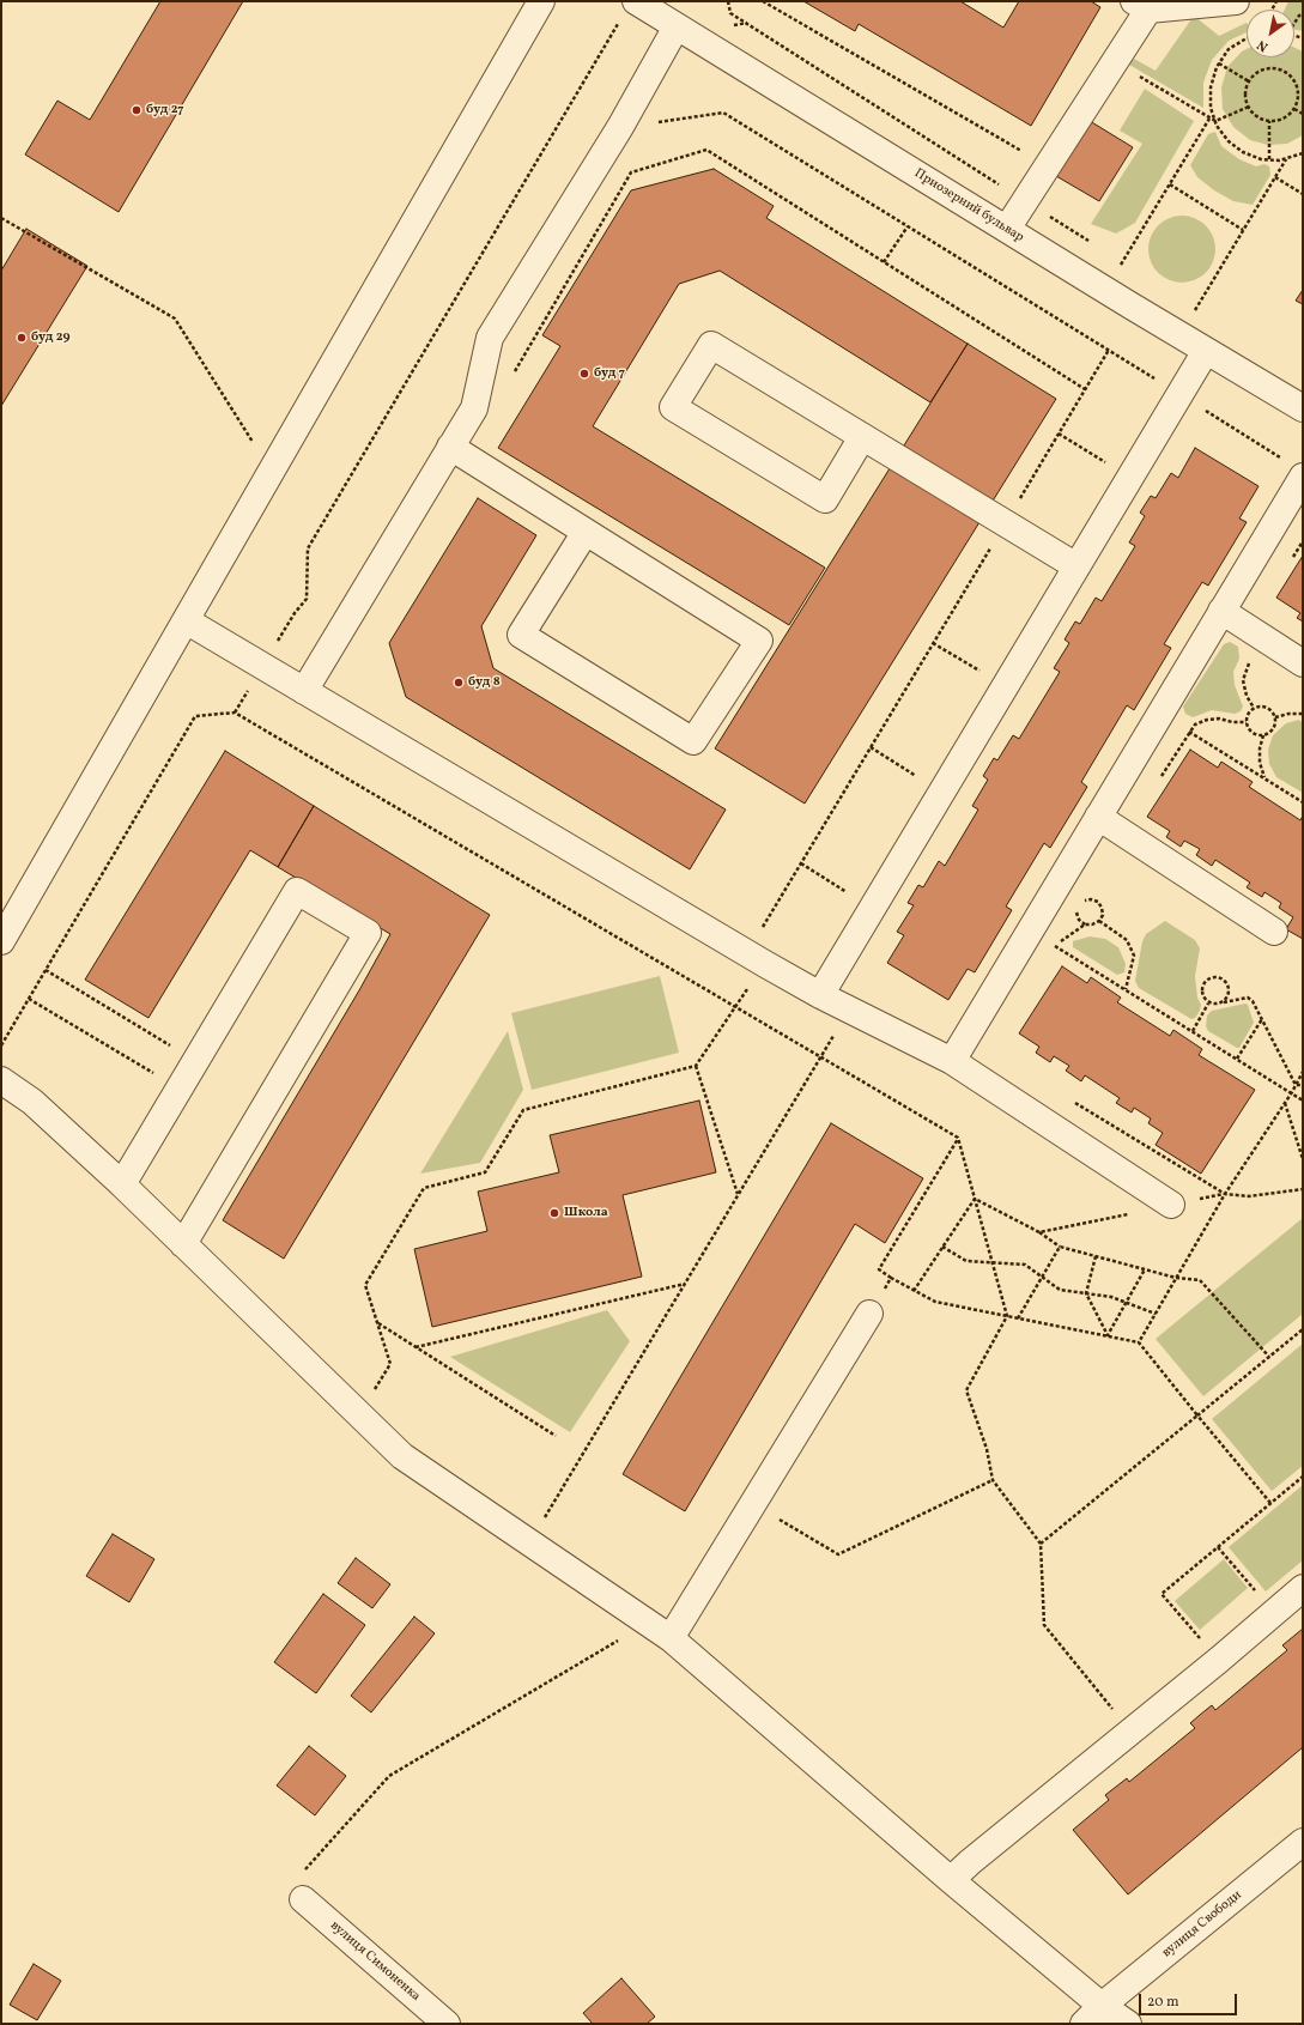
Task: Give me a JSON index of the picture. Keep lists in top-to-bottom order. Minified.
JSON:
{"streets":{"street":["Приозерний бульвар","вулиця Свободи","вулиця Симоненка"]},"places":["буд 27","буд 29","буд 7","буд 8","Школа"],"scale_bar":"20 m","north":"bottom left"}
